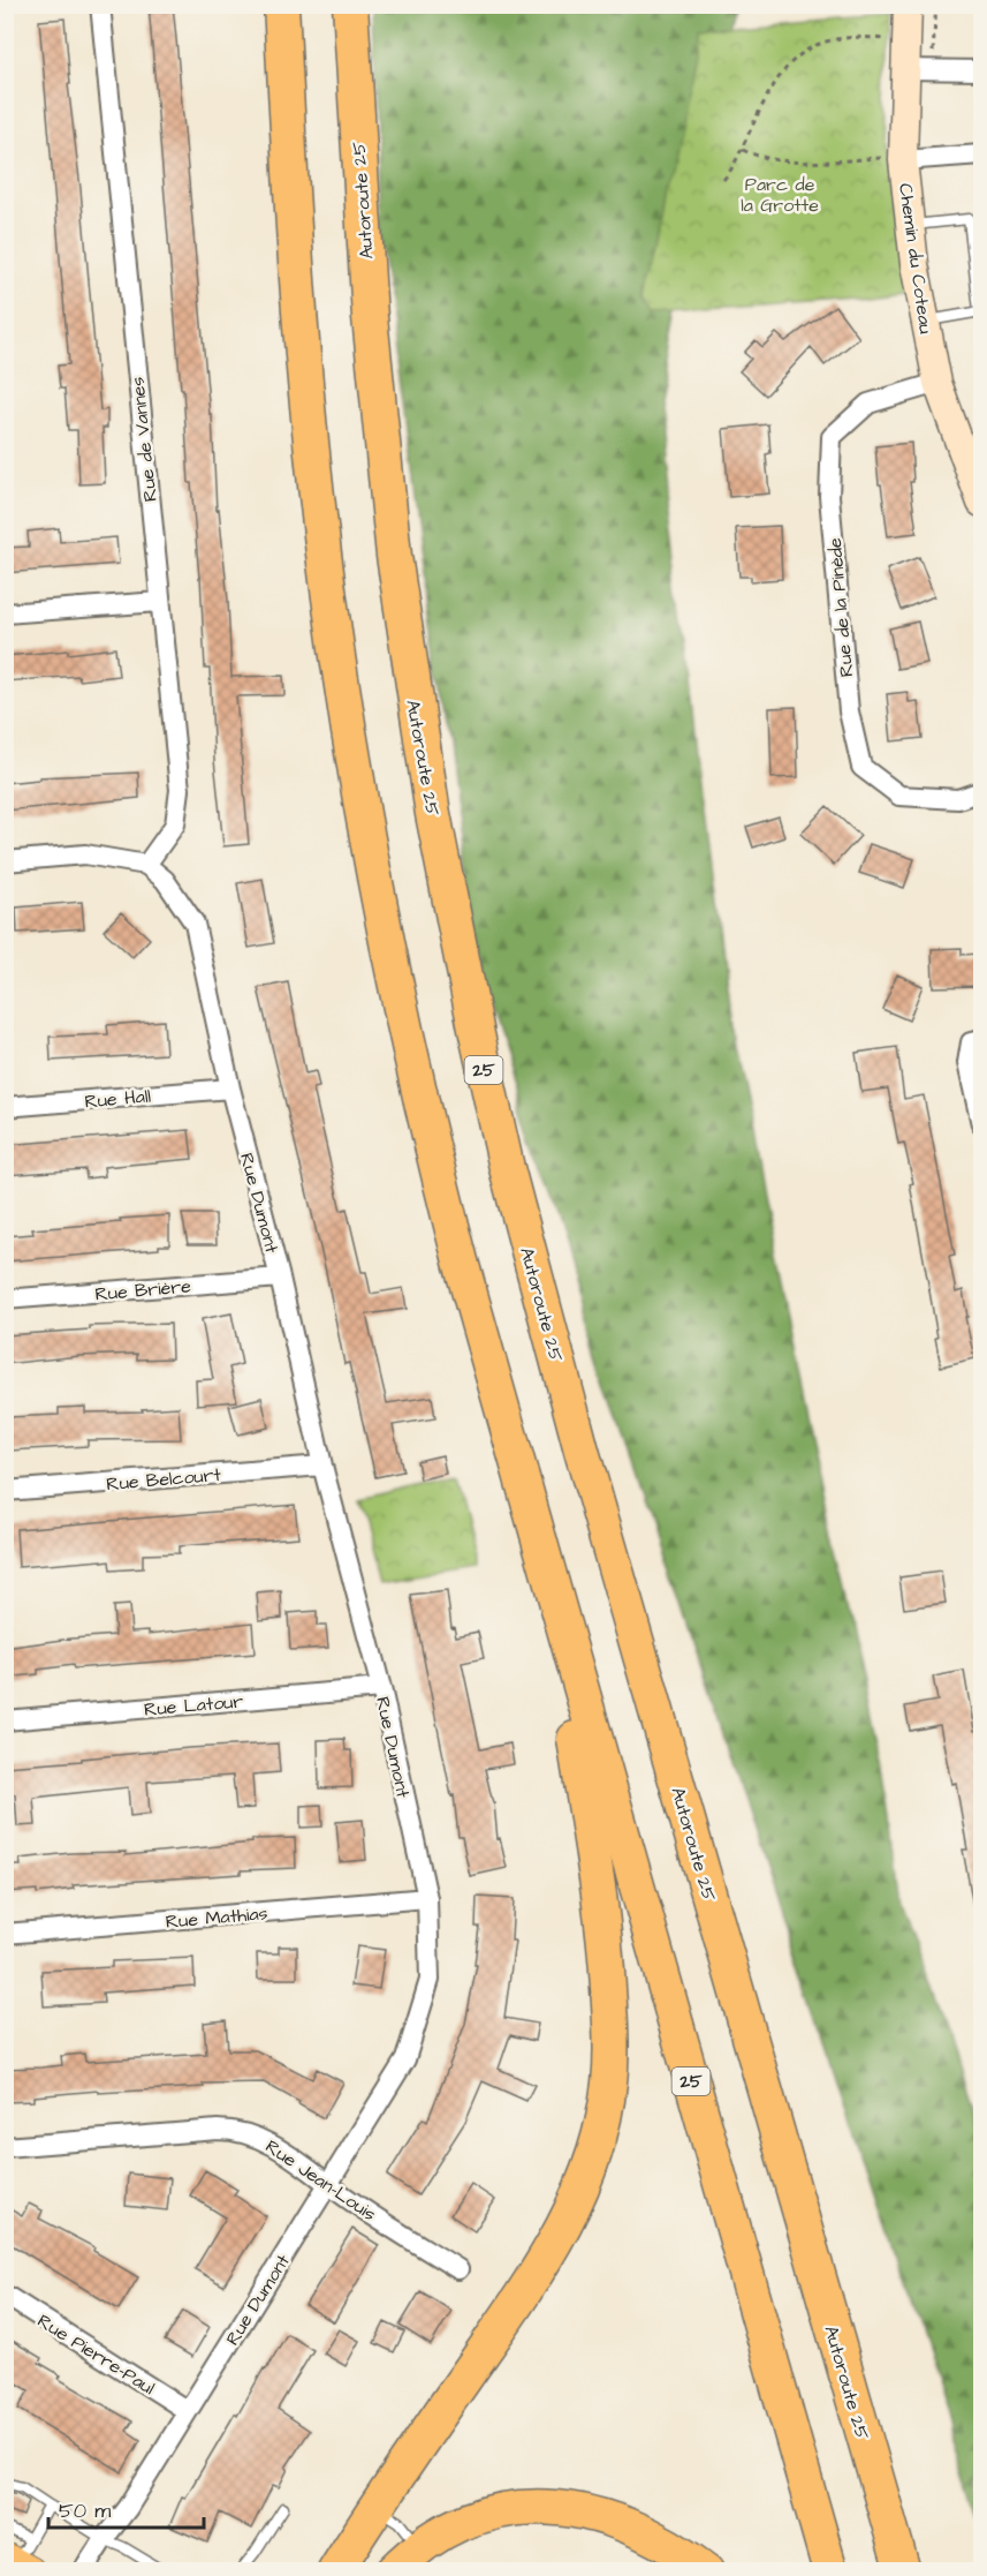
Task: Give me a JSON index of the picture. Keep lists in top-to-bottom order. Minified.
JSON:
{"streets":{"highway":["Autoroute 25","25"],"street":["Chemin du Coteau","Rue de Vannes","Rue de la Pinède","Rue Hall","Rue Dumont","Rue Brière","Rue Belcourt","Rue Latour","Rue Mathias","Rue Jean-Louis","Rue Pierre-Paul"]},"crossings":[["Chemin du Coteau","Rue de la Pinède"],["Rue de Vannes","Rue Dumont"],["Rue Hall","Rue Dumont"],["Rue Dumont","Rue Brière"],["Rue Dumont","Rue Belcourt"],["Rue Dumont","Rue Latour"],["Rue Dumont","Rue Mathias"],["Rue Dumont","Rue Jean-Louis"],["Rue Dumont","Rue Pierre-Paul"]],"parks":["Parc de la Grotte"],"scale_bar":"50 m"}
